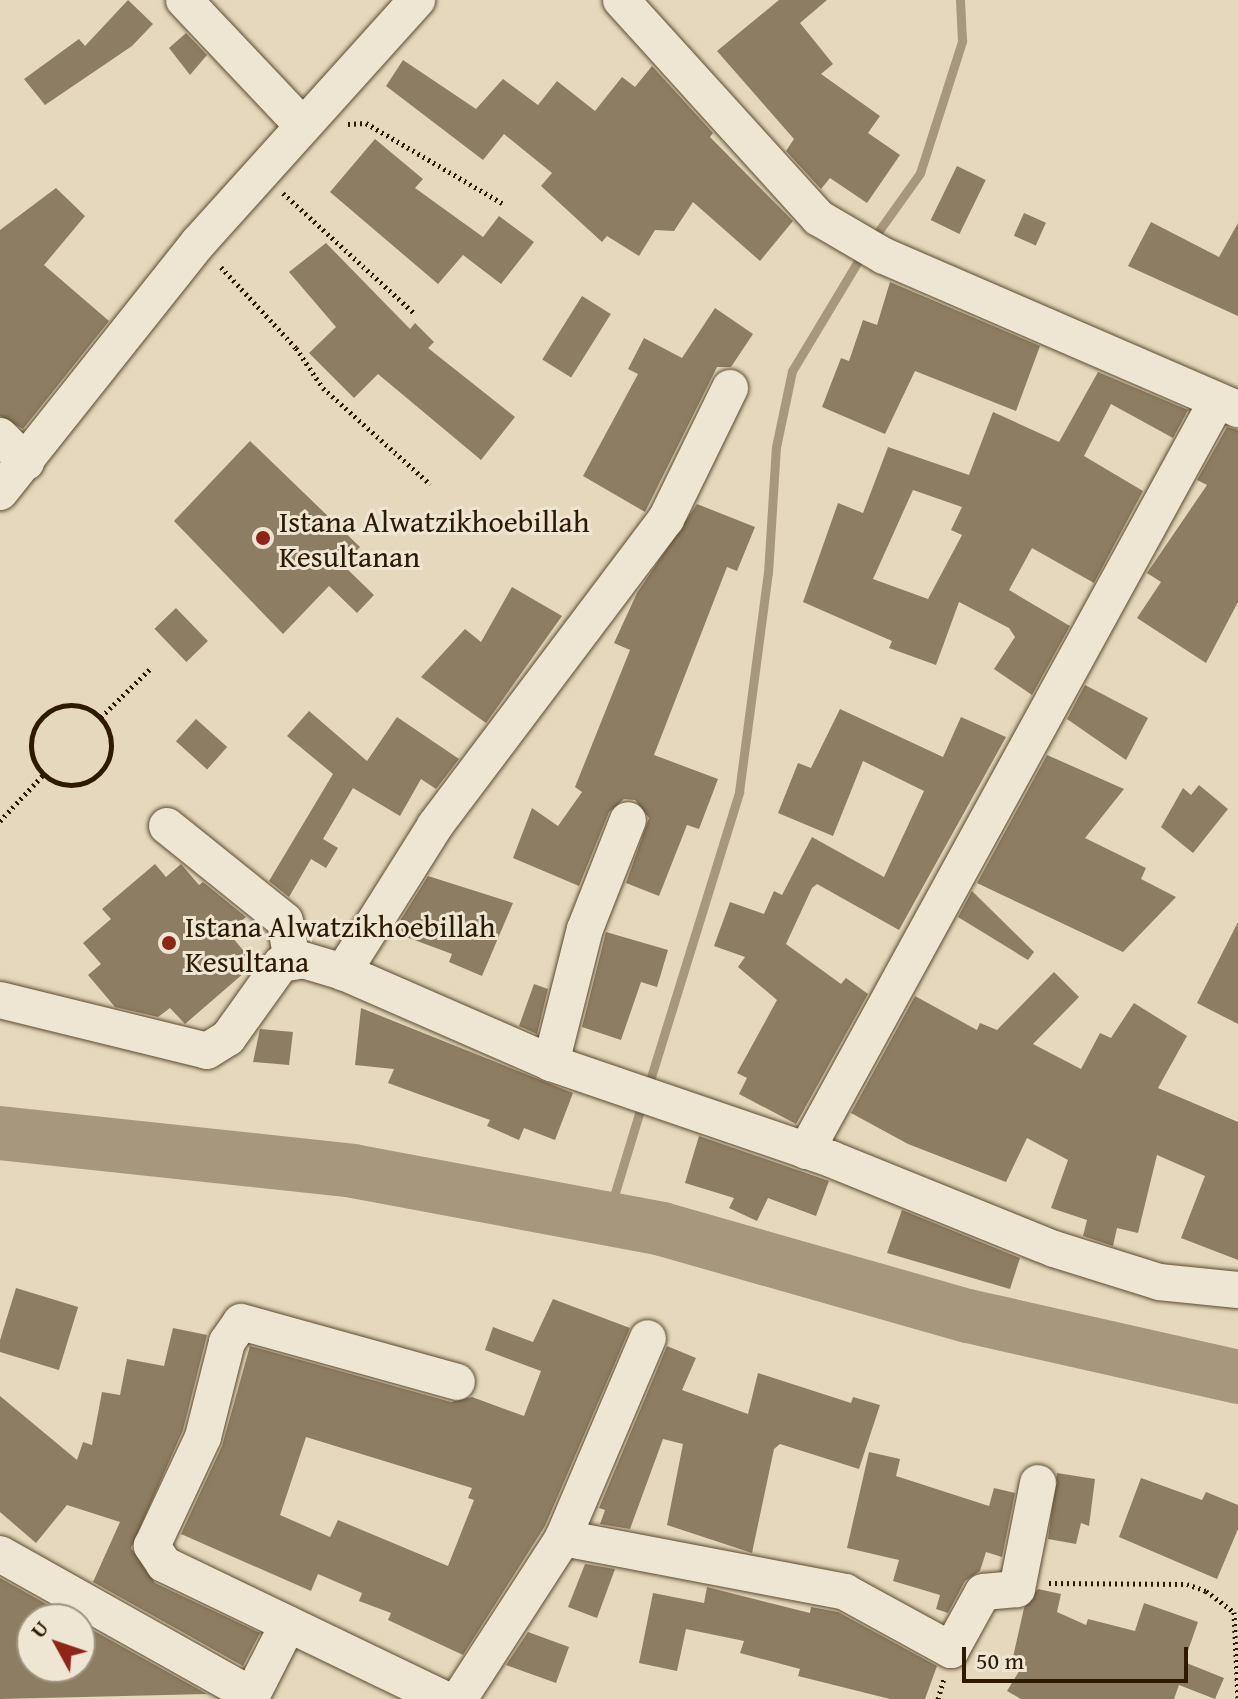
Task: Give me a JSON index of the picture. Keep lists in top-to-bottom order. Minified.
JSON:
{"places":["Istana Alwatzikhoebillah Kesultanan","Istana Alwatzikhoebillah Kesultana"],"scale_bar":"50 m","north":"top left"}
